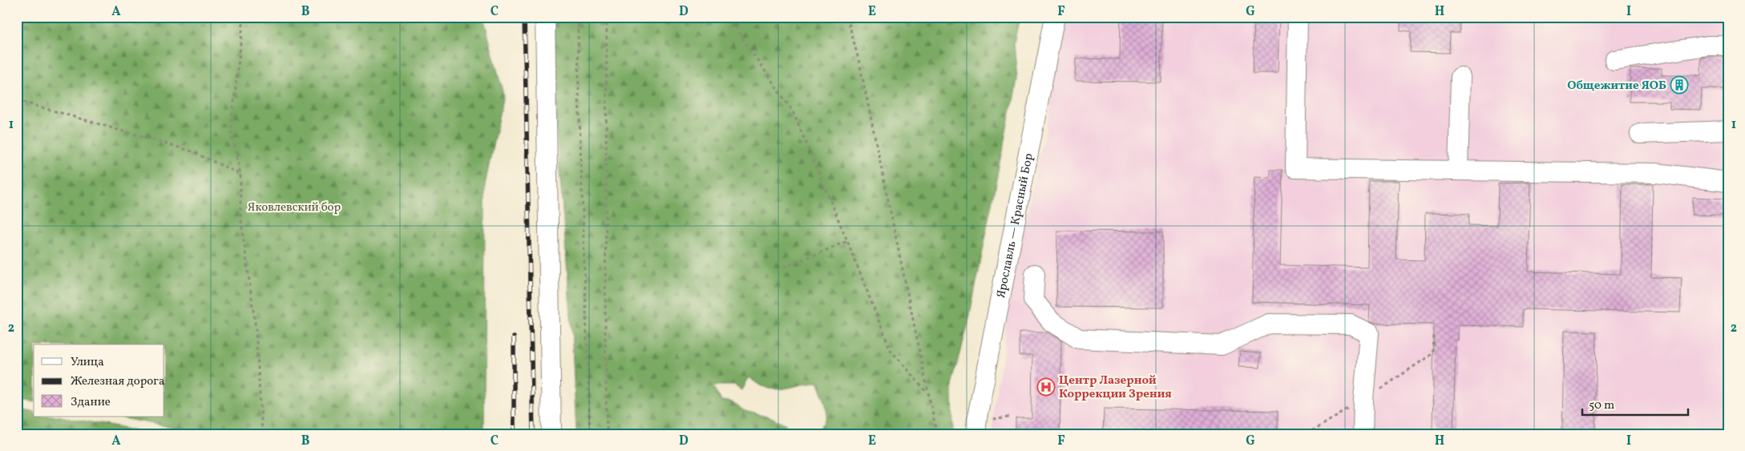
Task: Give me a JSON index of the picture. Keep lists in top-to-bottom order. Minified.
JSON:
{"streets":{"street":["Ярославль — Красный Бор"]},"parks":["Яковлевский бор"],"places":{"building":["Общежитие ЯОБ"],"hospital":["Центр Лазерной Коррекции Зрения"]},"legend":["Улица","Железная дорога","Здание"],"scale_bar":"50 m","grid":{"columns":["A","B","C","D","E","F","G","H","I"],"rows":["1","2"]}}
